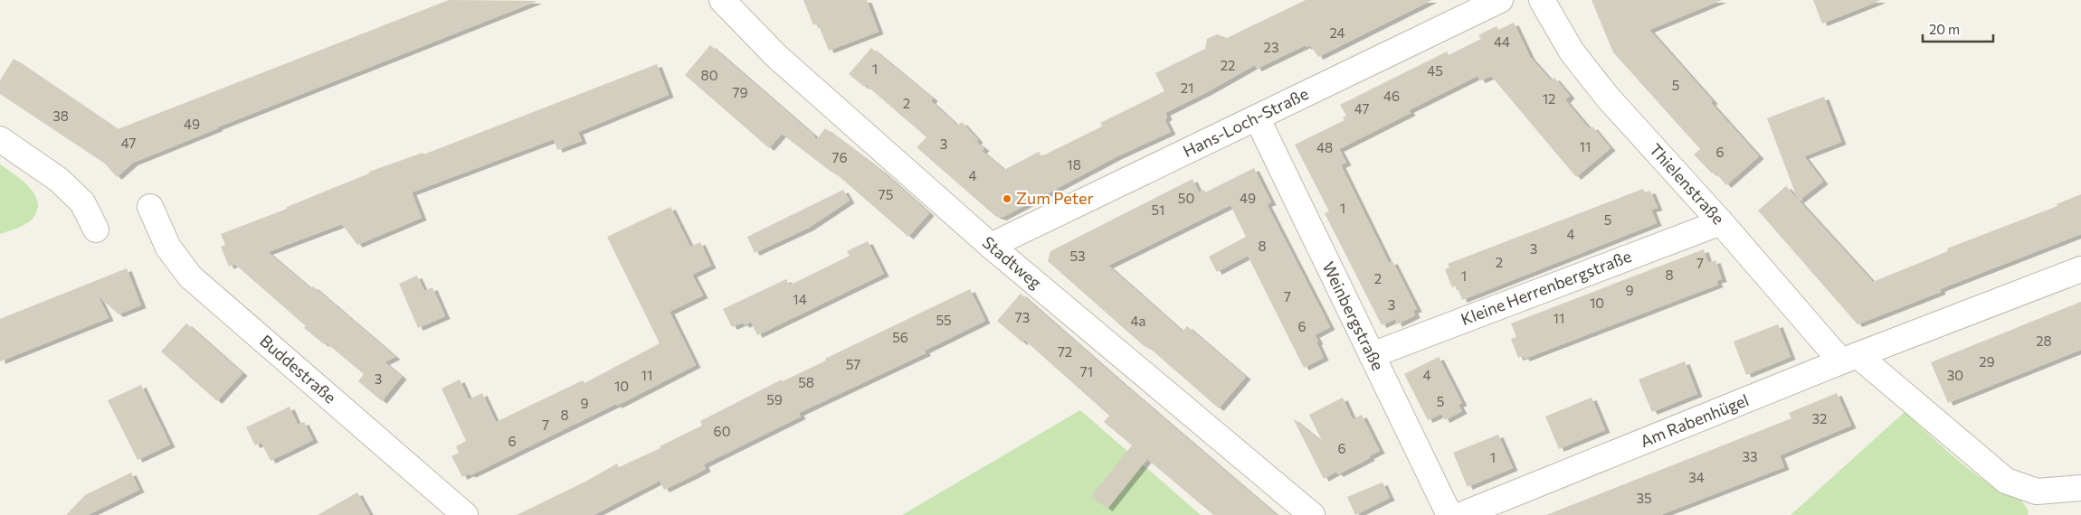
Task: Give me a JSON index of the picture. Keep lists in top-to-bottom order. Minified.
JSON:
{"streets":{"street":["Hans-Loch-Straße","Thielenstraße","Stadtweg","Kleine Herrenbergstraße","Weinbergstraße","Buddestraße","Am Rabenhügel"]},"crossings":[["Hans-Loch-Straße","Stadtweg"],["Hans-Loch-Straße","Weinbergstraße"],["Thielenstraße","Kleine Herrenbergstraße"],["Thielenstraße","Am Rabenhügel"],["Kleine Herrenbergstraße","Weinbergstraße"]],"places":["Zum Peter"],"house_numbers":["24","44","23","22","1","45","80","5","21","79","46","12","2","47","38","49","47","3","11","48","6","76","18","4","75","50","49","1","51","5","4","8","3","53","2","7","8","1","2","9","7","14","10","3","73","11","55","4a","6","56","28","72","29","57","71","11","4","30","3","58","10","59","5","9","8","32","7","60","6","6","33","1","34","35"],"scale_bar":"20 m"}
